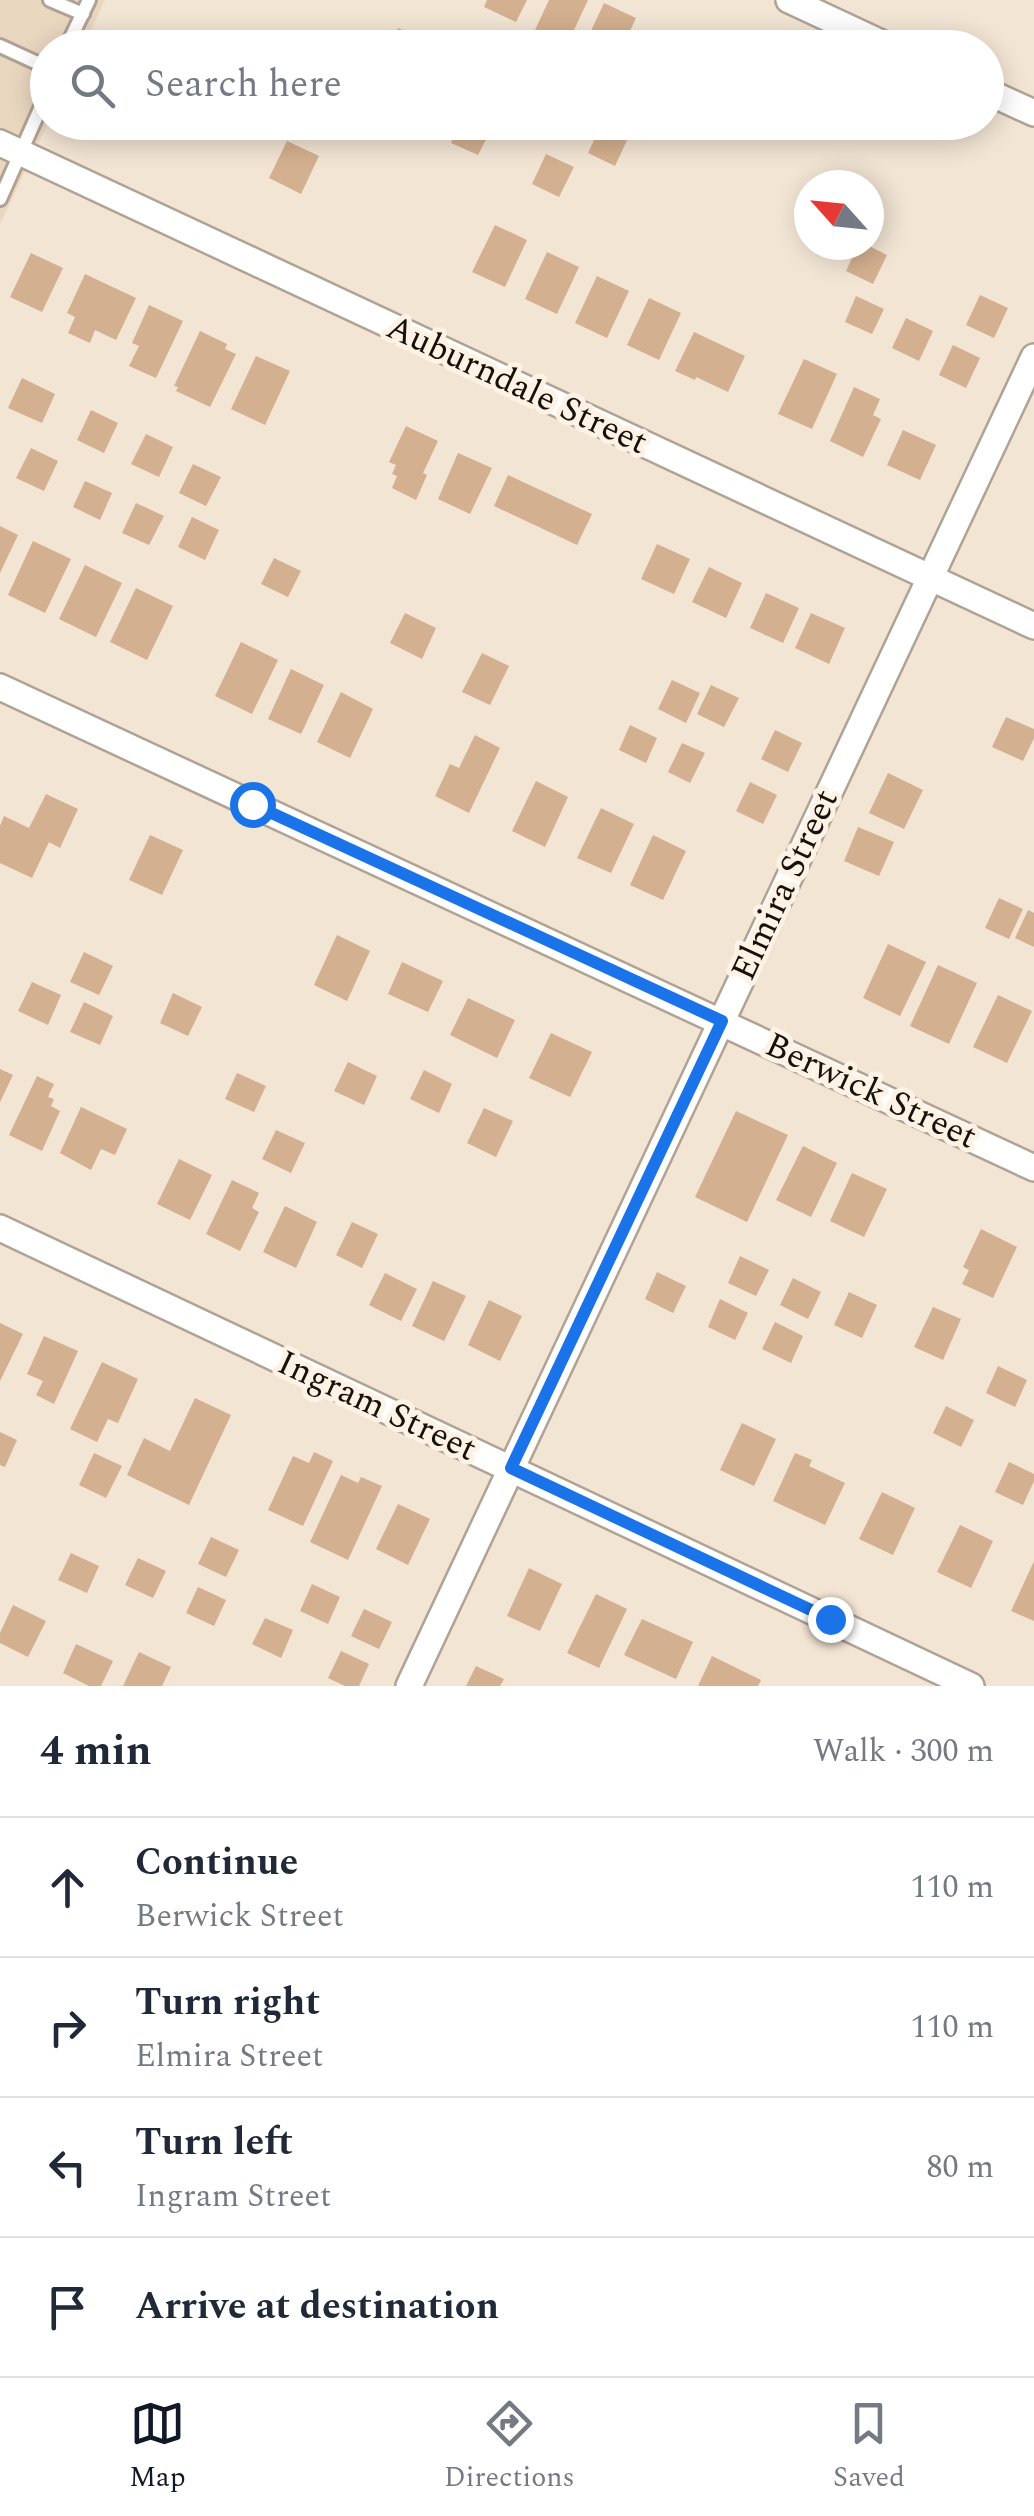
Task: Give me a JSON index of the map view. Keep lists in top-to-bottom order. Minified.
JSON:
{"streets":{"street":["Auburndale Street","Elmira Street","Berwick Street","Ingram Street"]},"crossings":[["Auburndale Street","Elmira Street"],["Elmira Street","Berwick Street"],["Elmira Street","Ingram Street"]],"north":"top left","page":{"search":"Search here","heading":["4 min","Walk · 300 m"],"list":[["Continue","Berwick Street","110 m"],["Turn right","Elmira Street","110 m"],["Turn left","Ingram Street","80 m"],"Arrive at destination"],"nav":["Map","Directions","Saved"]}}
